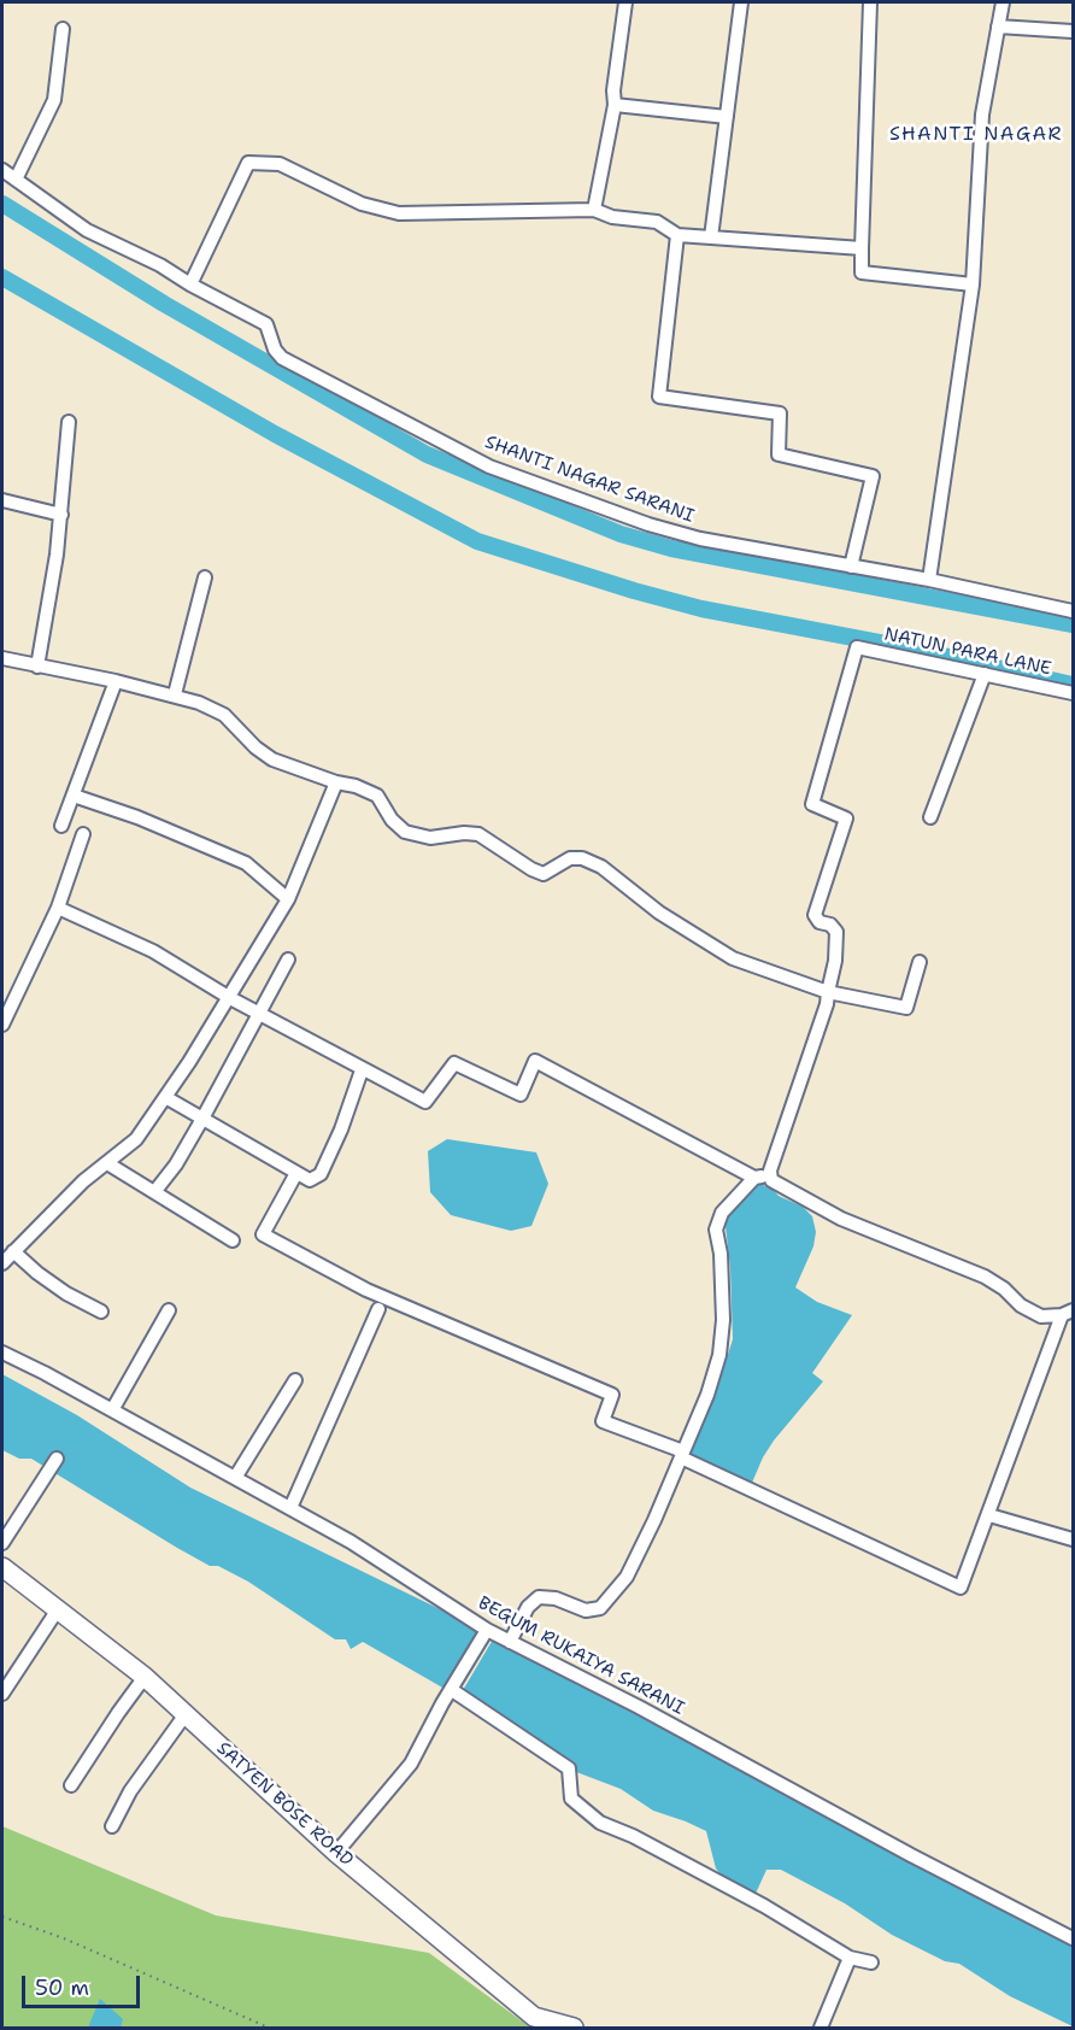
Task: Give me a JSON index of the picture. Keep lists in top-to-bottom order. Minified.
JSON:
{"streets":{"main road":["SATYEN BOSE ROAD"],"street":["SHANTI NAGAR SARANI","NATUN PARA LANE","BEGUM RUKAIYA SARANI"]},"districts":["SHANTI NAGAR"],"scale_bar":"50 m"}
